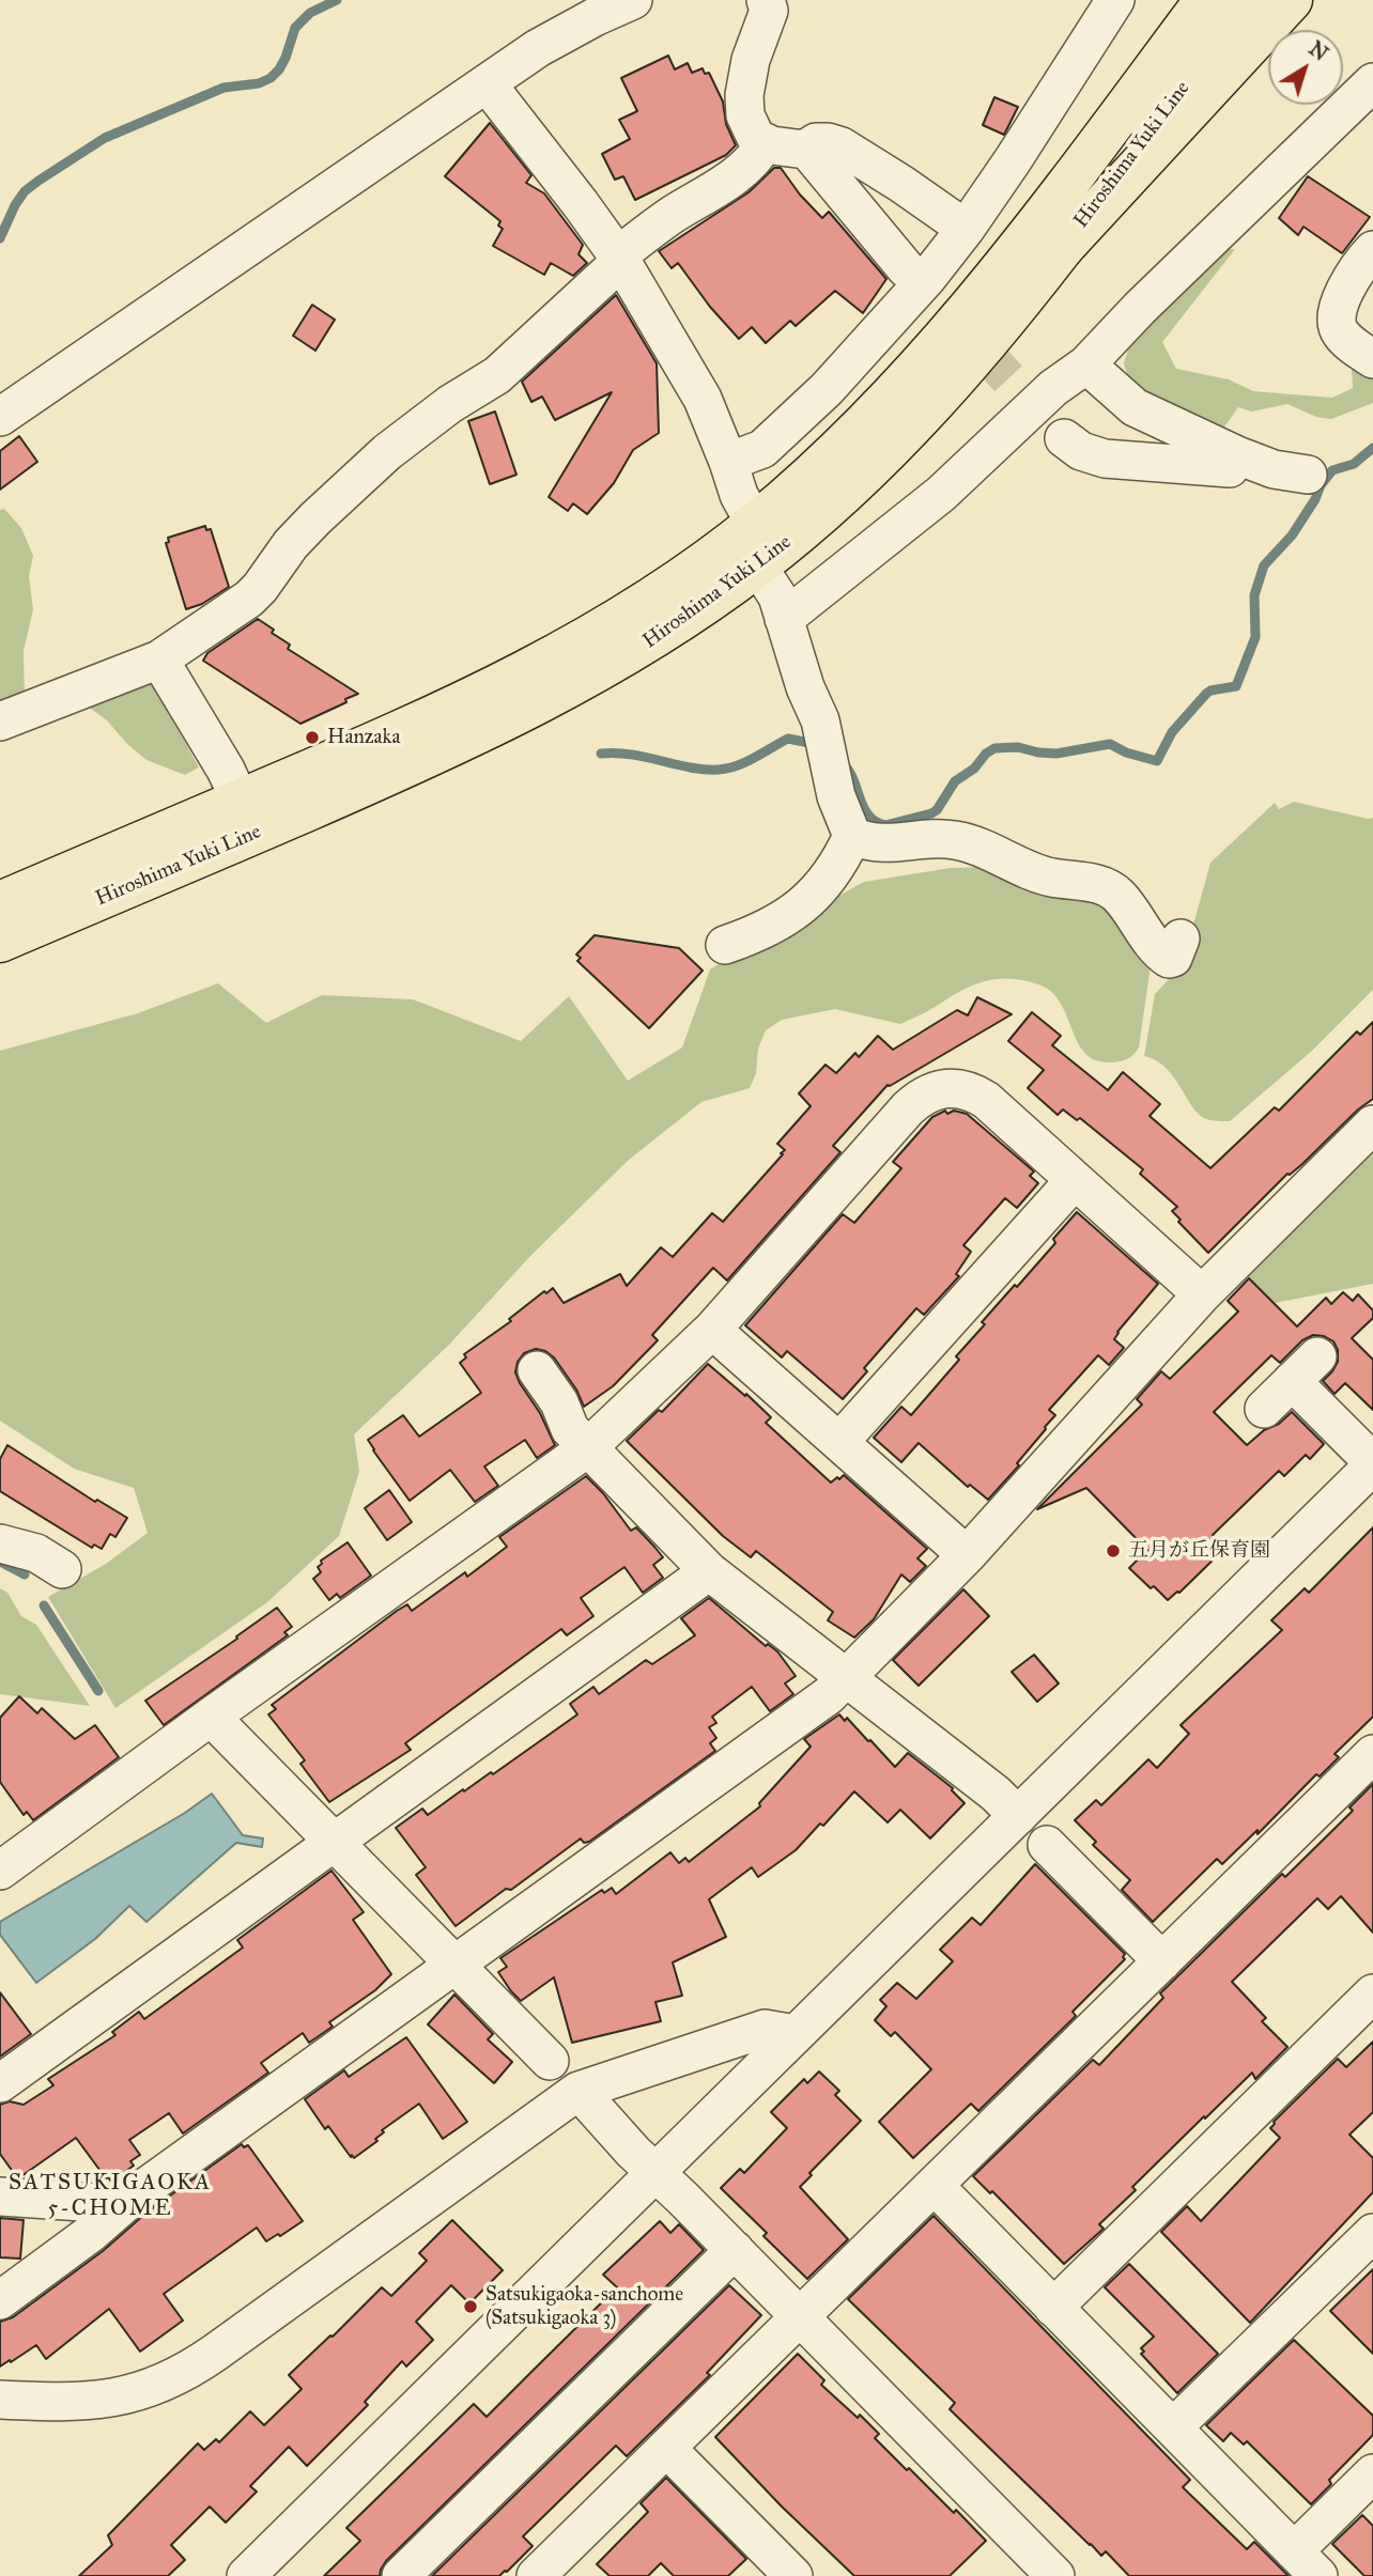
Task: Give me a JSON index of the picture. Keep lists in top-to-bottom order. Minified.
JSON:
{"streets":{"main road":["Hiroshima Yuki Line"]},"districts":["SATSUKIGAOKA 5-CHOME"],"places":["Hanzaka","五月が丘保育園","Satsukigaoka-sanchome (Satsukigaoka 3)"],"north":"top right"}
